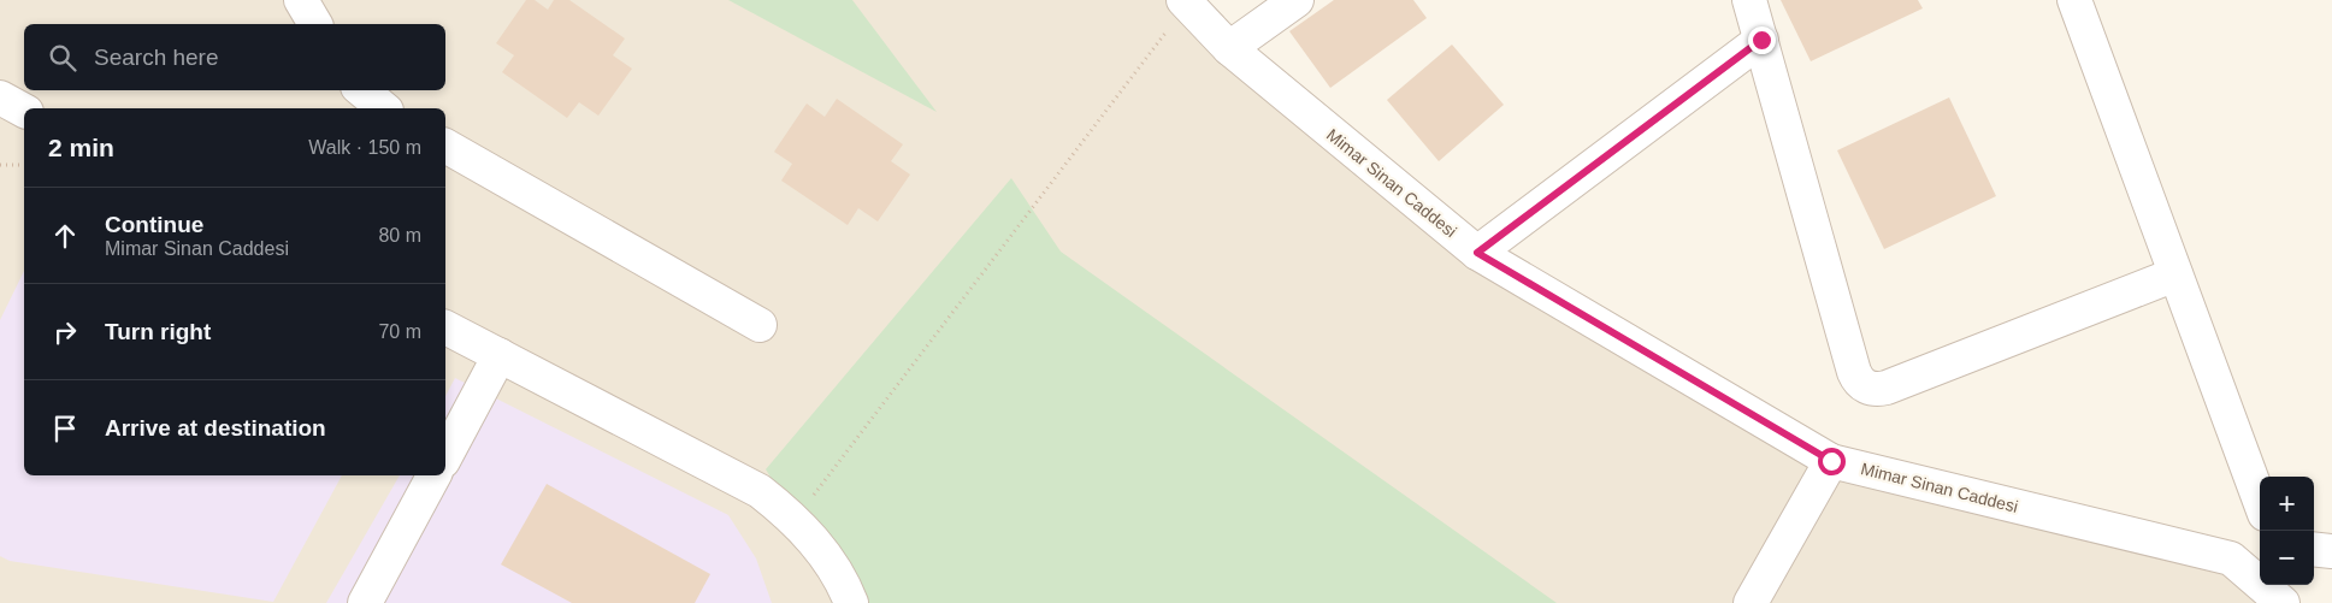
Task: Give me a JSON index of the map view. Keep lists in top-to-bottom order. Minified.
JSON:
{"streets":{"street":["Mimar Sinan Caddesi"]},"page":{"search":"Search here","heading":["2 min","Walk · 150 m"],"list":[["Continue","Mimar Sinan Caddesi","80 m"],["Turn right","70 m"],"Arrive at destination"],"map_buttons":["+","−"]}}
